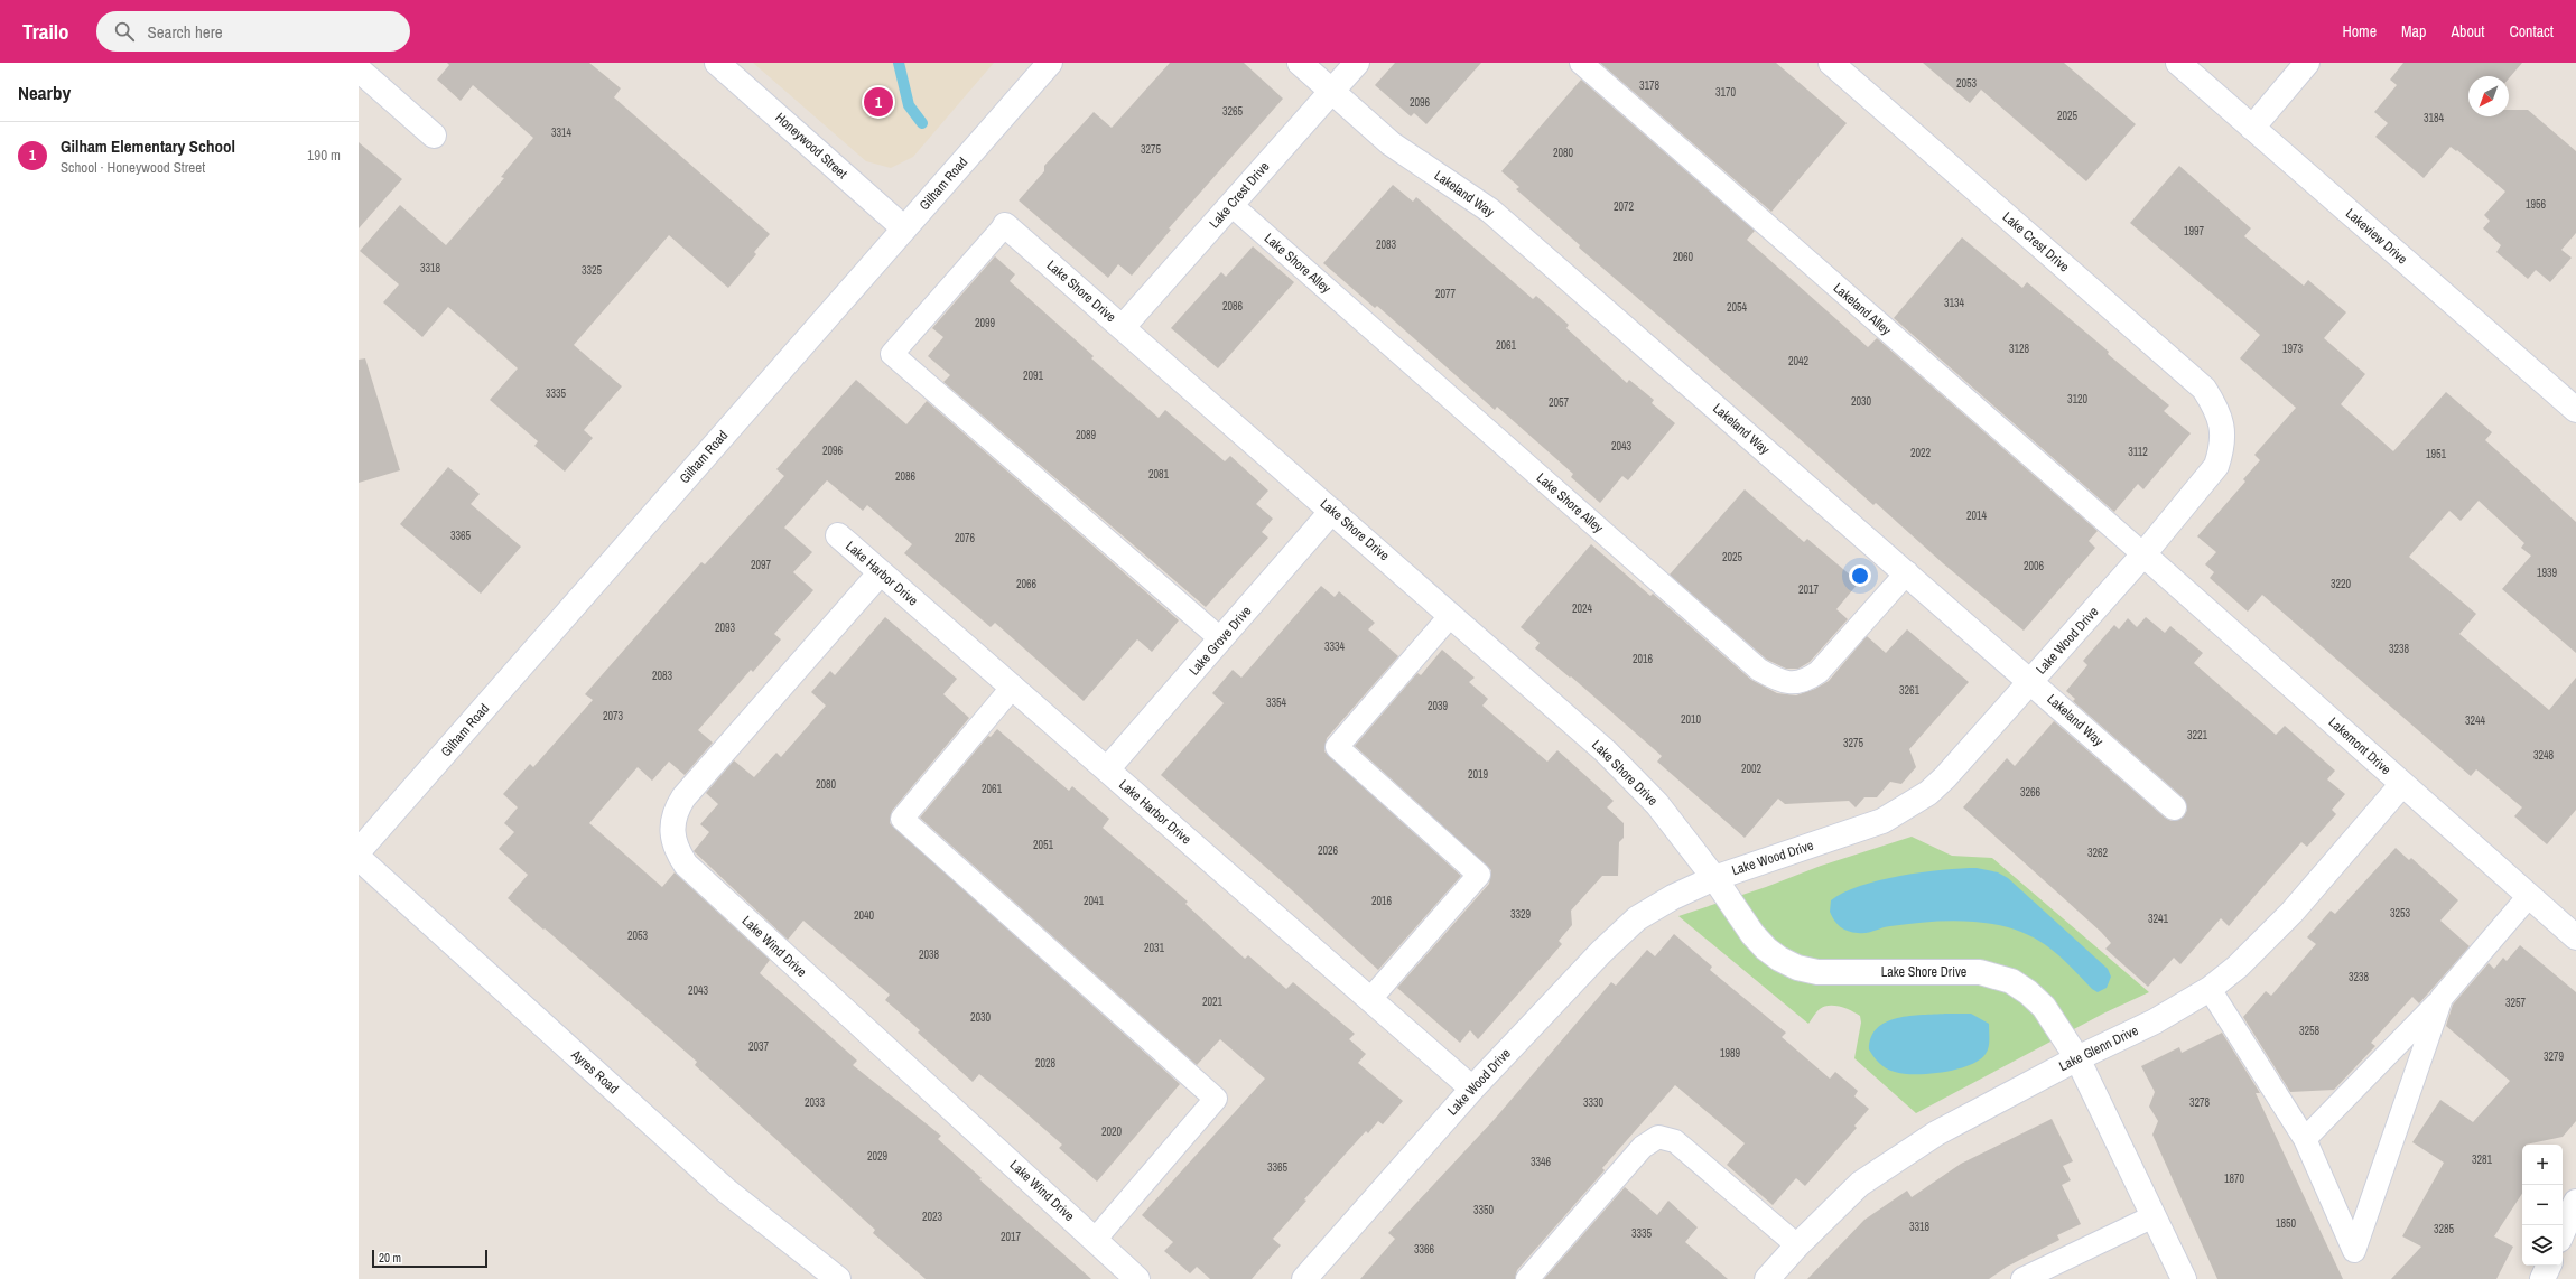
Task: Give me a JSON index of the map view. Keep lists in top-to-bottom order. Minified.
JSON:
{"streets":{"street":["Honeywood Street","Gilham Road","Lakeland Way","Lake Crest Drive","Lakeview Drive","Lake Shore Drive","Lake Harbor Drive","Lake Grove Drive","Lake Wood Drive","Lakemont Drive","Lake Wind Drive","Lake Glenn Drive","Ayres Road"],"lane":["Lake Shore Alley","Lakeland Alley"]},"crossings":[["Honeywood Street","Gilham Road"],["Lakeland Way","Lake Crest Drive"],["Lakeland Way","Lake Shore Alley"],["Lakeland Way","Lake Wood Drive"],["Lake Crest Drive","Lake Shore Alley"],["Lake Crest Drive","Lake Shore Drive"],["Lake Crest Drive","Lake Wood Drive"],["Lake Shore Drive","Lake Grove Drive"],["Lake Shore Drive","Lake Wood Drive"],["Lake Shore Drive","Lake Glenn Drive"],["Lakeland Alley","Lake Wood Drive"],["Lakeland Alley","Lakemont Drive"],["Lake Harbor Drive","Lake Grove Drive"],["Lake Harbor Drive","Lake Wood Drive"],["Lake Harbor Drive","Lake Wind Drive"],["Lake Wood Drive","Lakemont Drive"],["Lakemont Drive","Lake Glenn Drive"]],"house_numbers":["2053","3178","3170","2096","3265","2025","3184","3314","3275","2080","1956","2072","1997","2083","2060","3318","3325","2077","3134","2086","2054","2099","2061","3128","1973","2042","2091","3335","3120","2030","2057","2089","2043","2096","3112","2022","1951","2081","2086","2014","3365","2076","2025","2097","2006","1939","2066","3220","2017","2024","2093","3334","3238","2016","2083","3261","3354","2039","2073","2010","3244","3221","3275","3248","2002","2019","2080","2061","3266","2051","2026","3262","2041","2016","3253","3329","2040","3241","2053","2031","2038","3238","2043","2021","3257","2030","3258","2037","1989","3279","2028","2033","3330","3278","2020","2029","3281","3346","3365","1870","3350","2023","1850","3318","3285","3335","2017","3366"],"scale_bar":"20 m","north":"bottom left","page":{"header":"Trailo","search":"Search here","nav":["Home","Map","About","Contact"],"heading":"Nearby","pins":"1","list":[{"mark":"1","name":"Gilham Elementary School","note":"School · Honeywood Street","value":"190 m"}],"map_buttons":["+","−"],"scale":"20 m"}}
